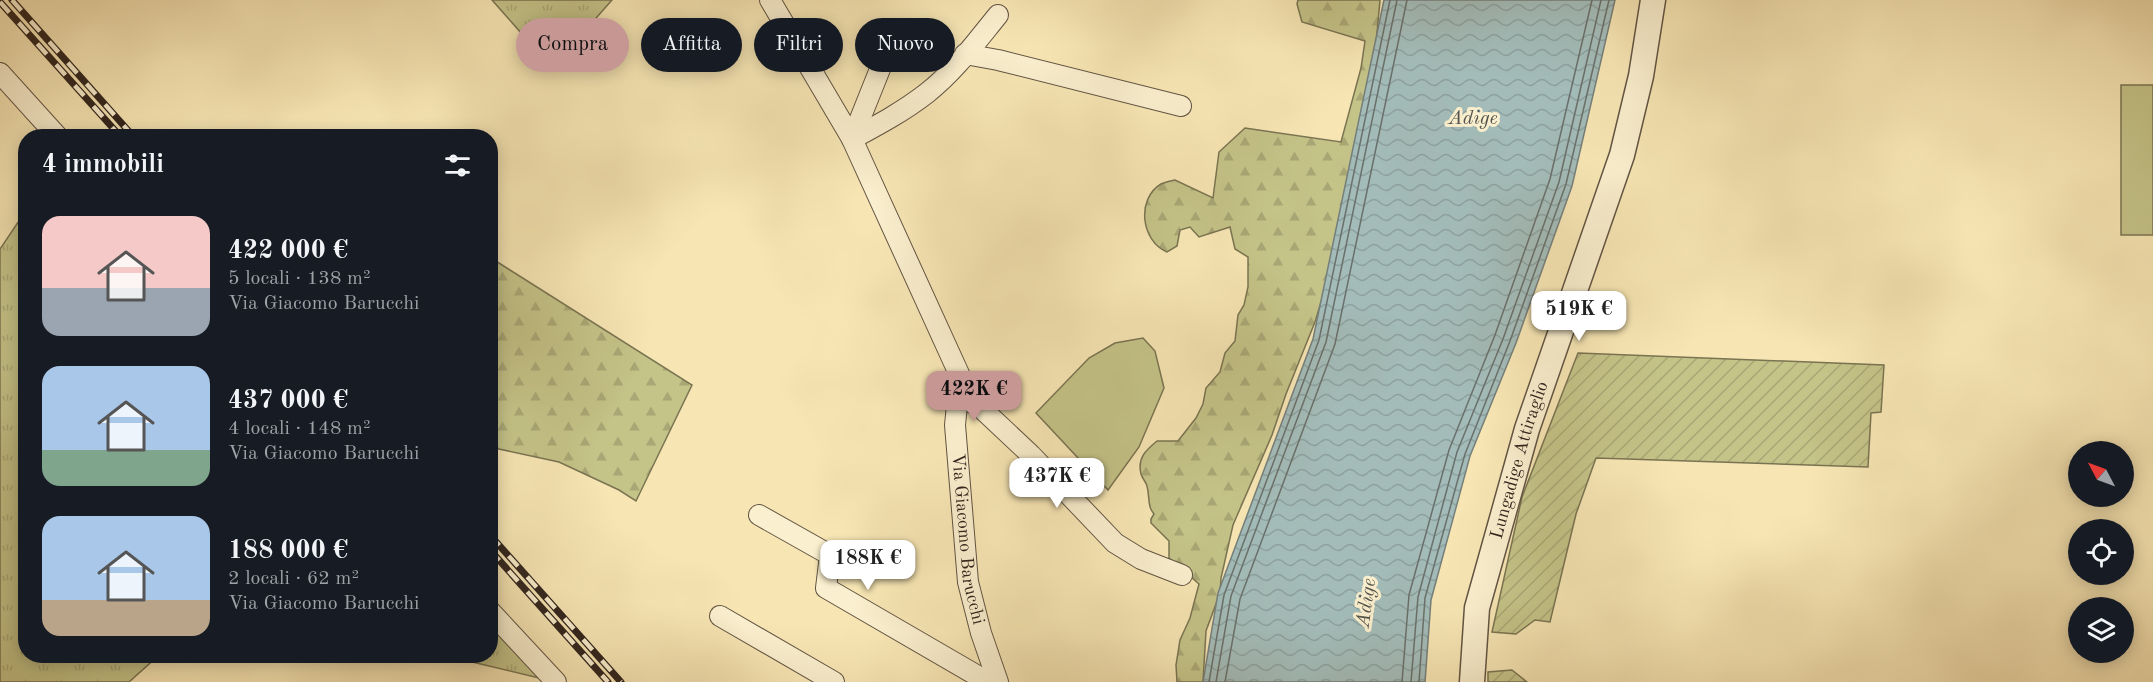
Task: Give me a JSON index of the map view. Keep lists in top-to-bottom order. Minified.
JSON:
{"streets":{"street":["Lungadige Attiraglio","Via Giacomo Barucchi"]},"water":["Adige"],"north":"top left","page":{"chip":["Compra","Affitta","Filtri","Nuovo"],"heading":"4 immobili","list":[{"name":"422 000 €","note":"5 locali · 138 m² · Via Giacomo Barucchi"},{"name":"437 000 €","note":"4 locali · 148 m² · Via Giacomo Barucchi"},{"name":"188 000 €","note":"2 locali · 62 m² · Via Giacomo Barucchi"}],"price":["519K €","422K €","437K €","188K €"]}}
